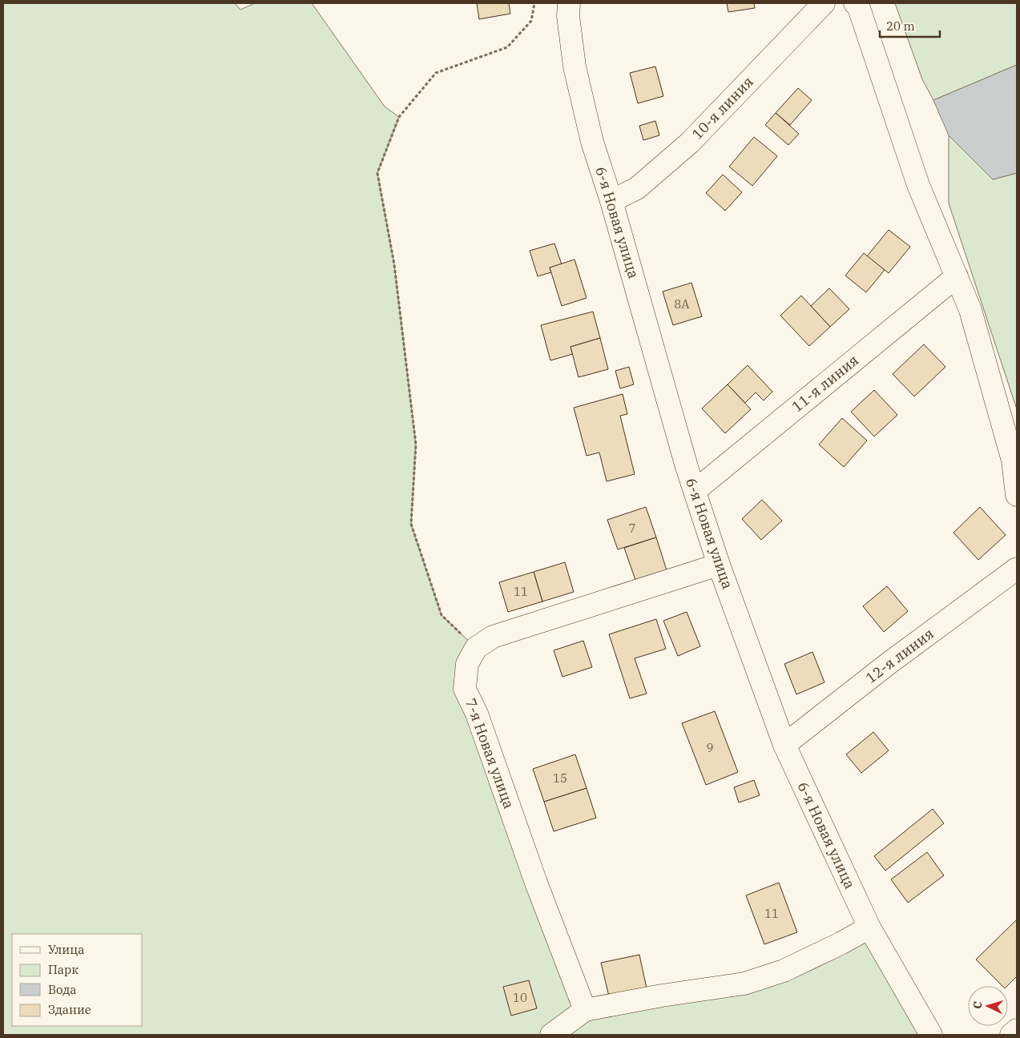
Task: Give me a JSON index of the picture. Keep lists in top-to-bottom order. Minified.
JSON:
{"streets":{"street":["10-я линия","6-я Новая улица","11-я линия","12-я линия","7-я Новая улица"]},"crossings":[["10-я линия","6-я Новая улица"],["6-я Новая улица","11-я линия"],["6-я Новая улица","12-я линия"],["6-я Новая улица","7-я Новая улица"]],"house_numbers":["8А","7","11","9","15","11","10"],"legend":["Улица","Парк","Вода","Здание"],"scale_bar":"20 m","north":"left"}
